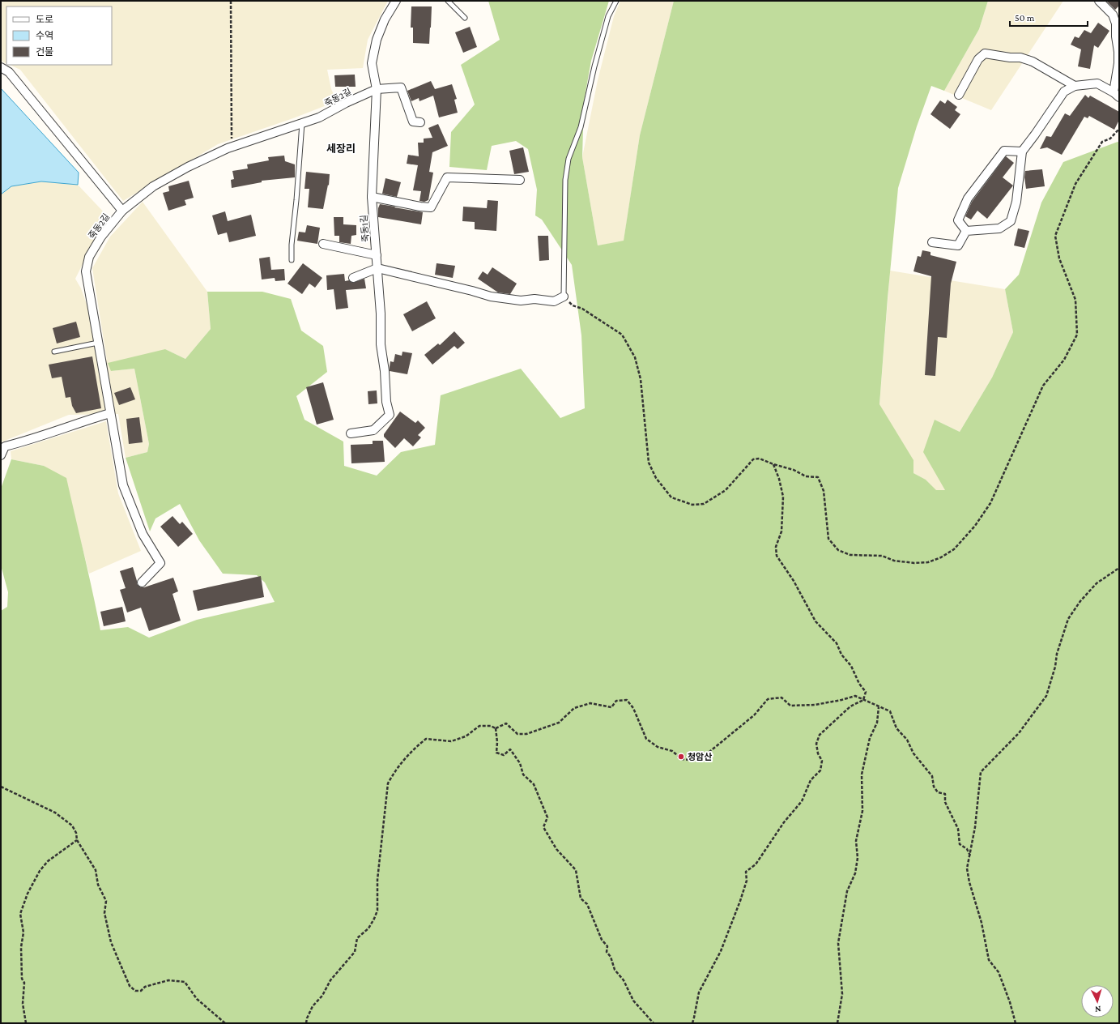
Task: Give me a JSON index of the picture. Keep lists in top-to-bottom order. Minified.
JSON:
{"streets":{"street":["죽동2길","죽동1길"]},"crossings":[["죽동2길","죽동1길"]],"districts":["세장리"],"places":["청암산"],"legend":["도로","수역","건물"],"scale_bar":"50 m","north":"bottom"}
